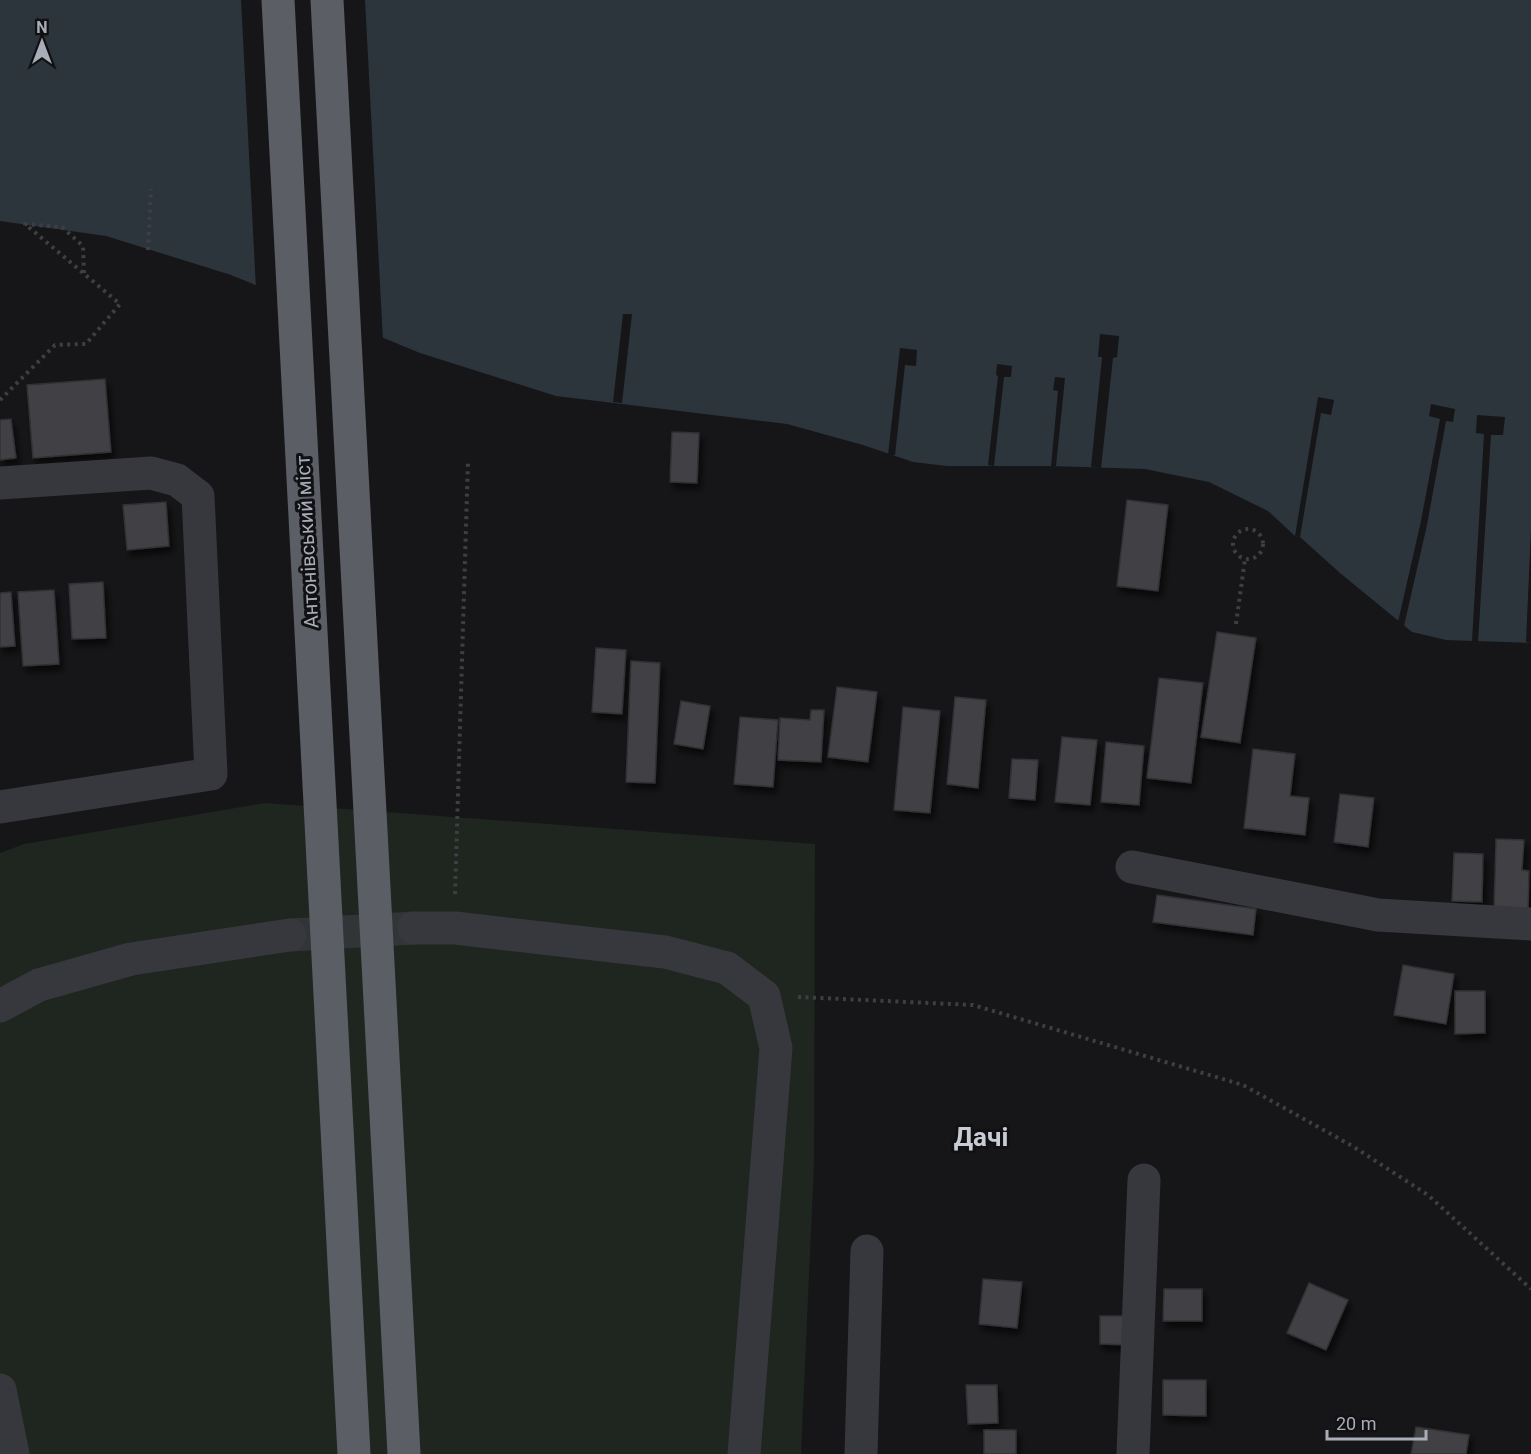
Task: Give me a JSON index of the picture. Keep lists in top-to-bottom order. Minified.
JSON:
{"streets":{"highway":["Антонівський міст"]},"districts":["Дачі"],"scale_bar":"20 m","north":"top"}
